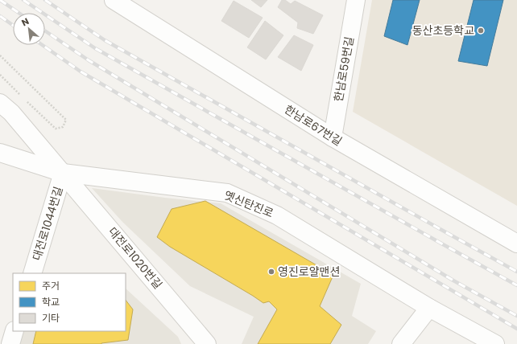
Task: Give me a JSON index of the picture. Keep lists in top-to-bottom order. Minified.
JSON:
{"streets":{"street":["한남로59번길","한남로67번길","옛신탄진로","대전로1044번길","대전로1020번길"]},"crossings":[["한남로59번길","한남로67번길"],["옛신탄진로","대전로1044번길"],["옛신탄진로","대전로1020번길"],["대전로1044번길","대전로1020번길"]],"places":["동산초등학교","영진로얄맨션"],"legend":["주거","학교","기타"],"north":"top left"}
